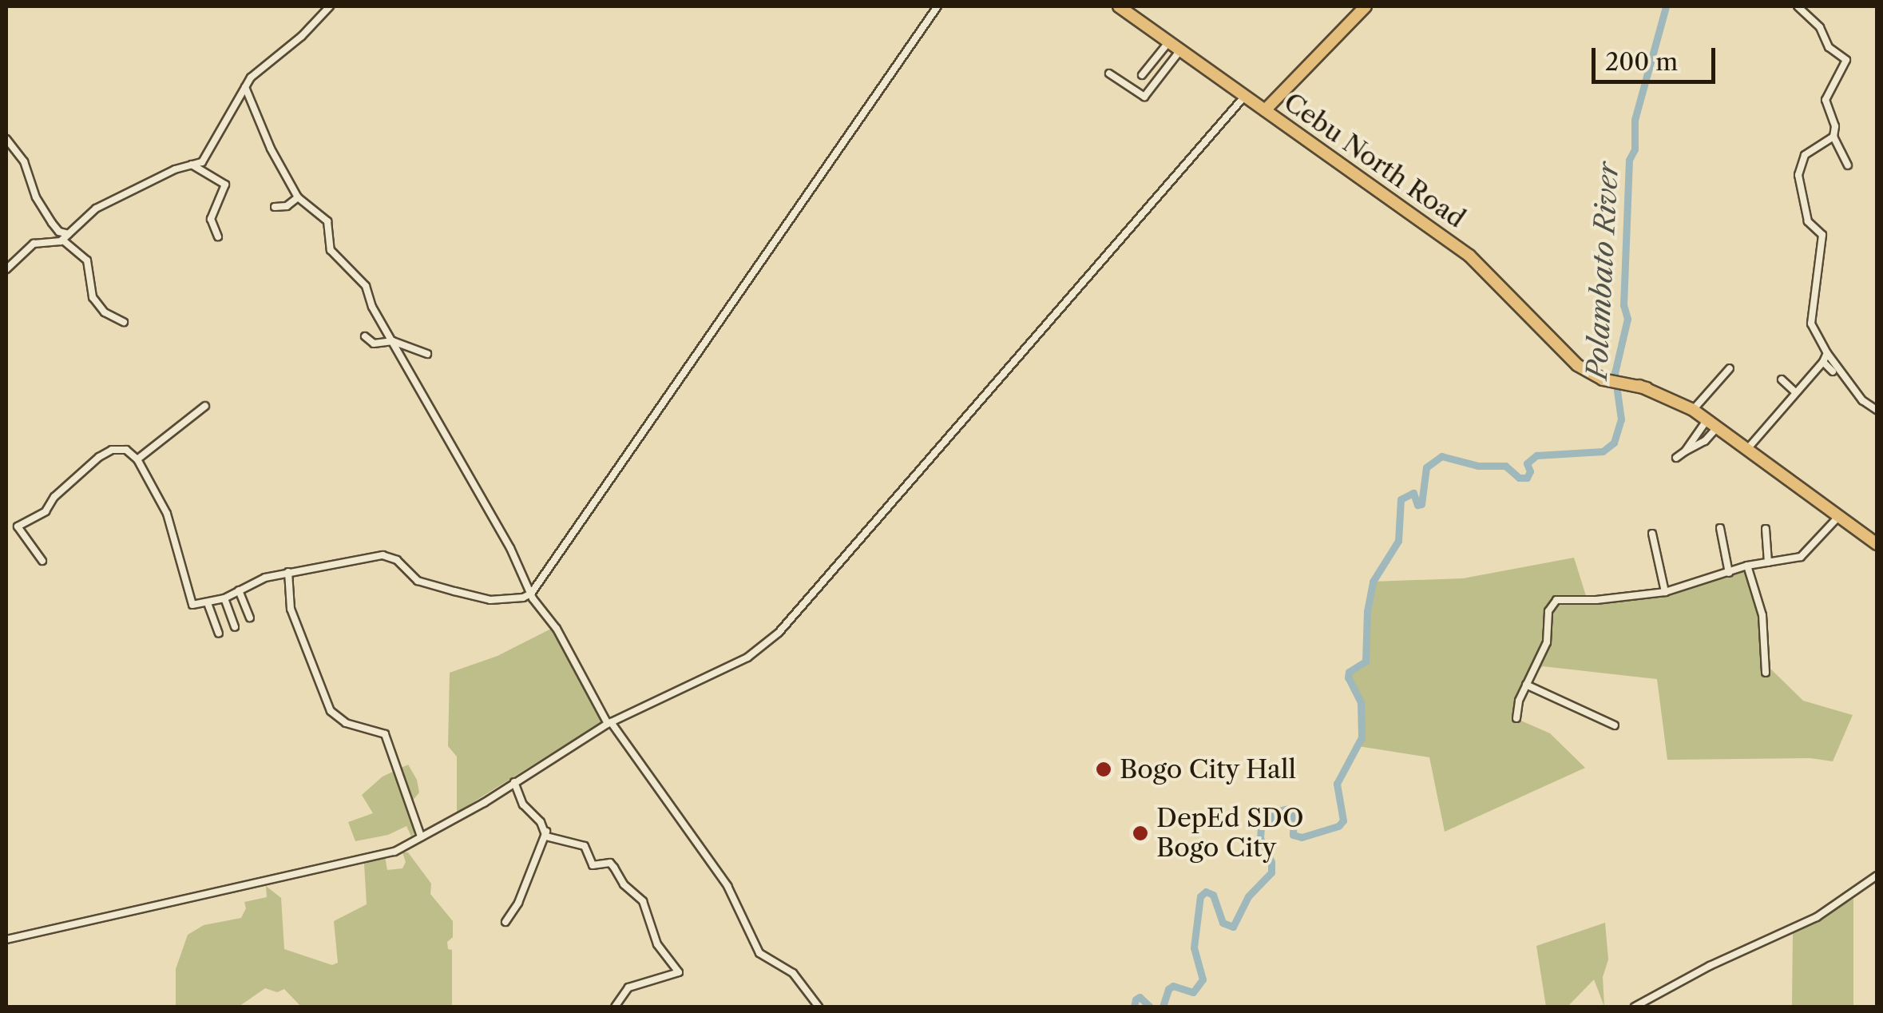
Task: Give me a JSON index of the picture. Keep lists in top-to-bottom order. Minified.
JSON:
{"streets":{"highway":["Cebu North Road"]},"water":["Polambato River"],"places":["Bogo City Hall","DepEd SDO Bogo City"],"scale_bar":"200 m"}
